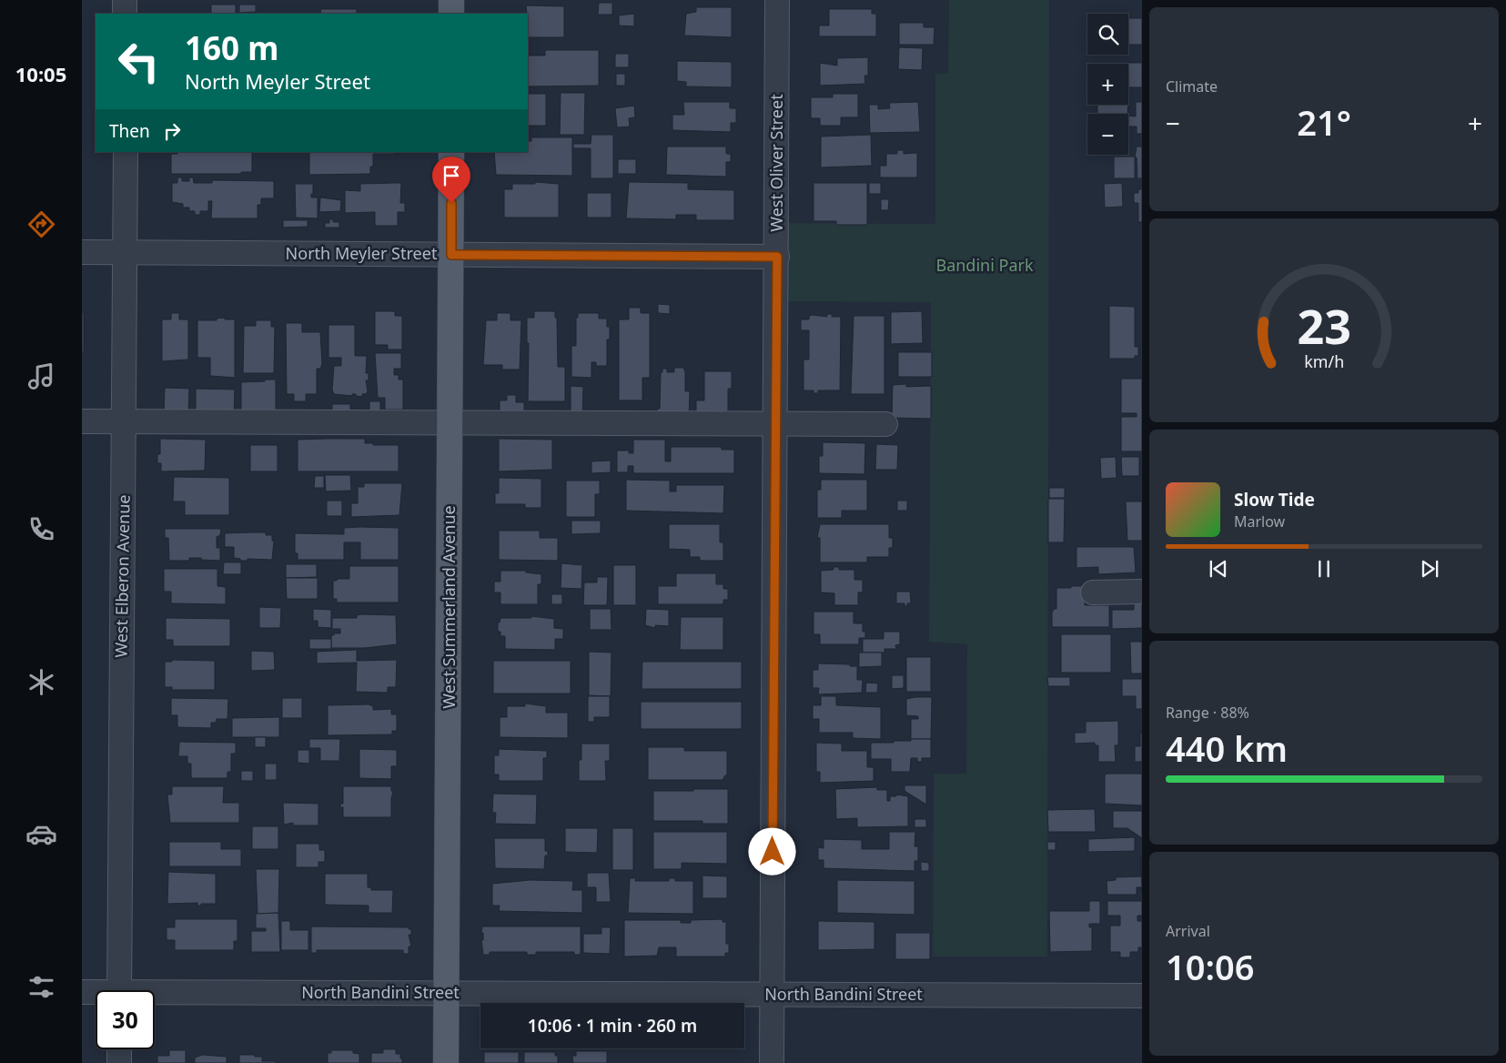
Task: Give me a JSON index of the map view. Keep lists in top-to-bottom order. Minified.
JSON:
{"streets":{"main road":["West Summerland Avenue"],"street":["West Oliver Street","North Meyler Street","West Elberon Avenue","North Bandini Street"]},"crossings":[["West Oliver Street","North Meyler Street"],["West Oliver Street","North Bandini Street"],["North Meyler Street","West Elberon Avenue"],["North Meyler Street","West Summerland Avenue"],["West Summerland Avenue","North Bandini Street"]],"parks":["Bandini Park"],"page":{"tabs":"10:05","tile":["Climate",["Range · 88%","440 km"],["Arrival","10:06"]],"map_buttons":["+","−"],"turn":["160 m","North Meyler Street"],"heat":["−","21°","+"],"then":"Then","song":["Slow Tide","Marlow"],"limit":"30","trip":"10:06 · 1 min · 260 m","gauge":["23","km/h"]}}
